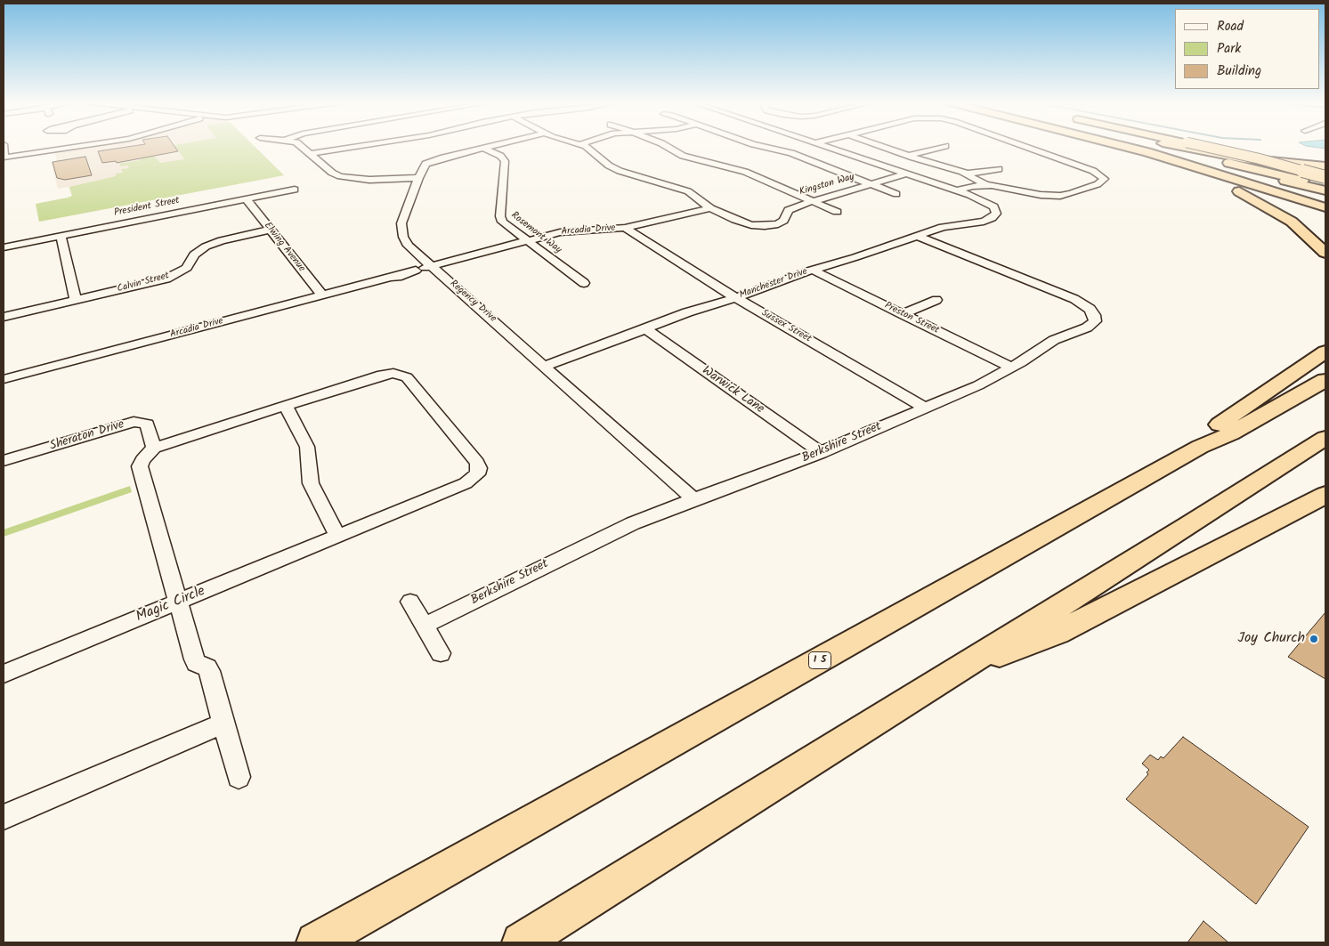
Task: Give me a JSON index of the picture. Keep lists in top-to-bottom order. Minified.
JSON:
{"streets":{"highway":["I 5"],"street":["Kingston Way","President Street","Arcadia Drive","Rosemont Way","Elwing Avenue","Calvin Street","Manchester Drive","Regency Drive","Preston Street","Sussex Street","Warwick Lane","Sheraton Drive","Berkshire Street","Magic Circle"]},"crossings":[["Kingston Way","Arcadia Drive"],["President Street","Elwing Avenue"],["Arcadia Drive","Rosemont Way"],["Arcadia Drive","Elwing Avenue"],["Arcadia Drive","Regency Drive"],["Arcadia Drive","Sussex Street"],["Rosemont Way","Regency Drive"],["Elwing Avenue","Calvin Street"],["Manchester Drive","Regency Drive"],["Manchester Drive","Preston Street"],["Manchester Drive","Sussex Street"],["Manchester Drive","Warwick Lane"],["Manchester Drive","Berkshire Street"],["Regency Drive","Berkshire Street"],["Preston Street","Berkshire Street"],["Sussex Street","Berkshire Street"],["Warwick Lane","Berkshire Street"]],"places":["Joy Church"],"legend":["Road","Park","Building"]}
